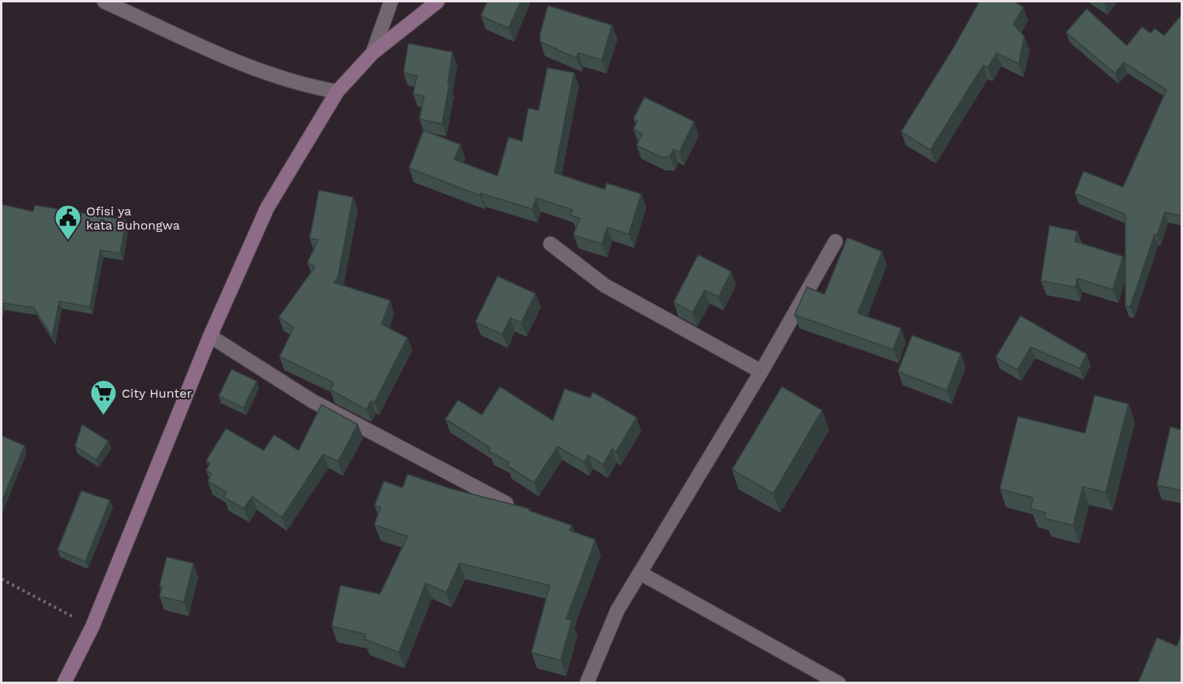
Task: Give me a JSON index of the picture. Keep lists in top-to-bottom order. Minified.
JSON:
{"places":{"public building":["Ofisi ya kata Buhongwa"],"supermarket":["City Hunter"]}}
